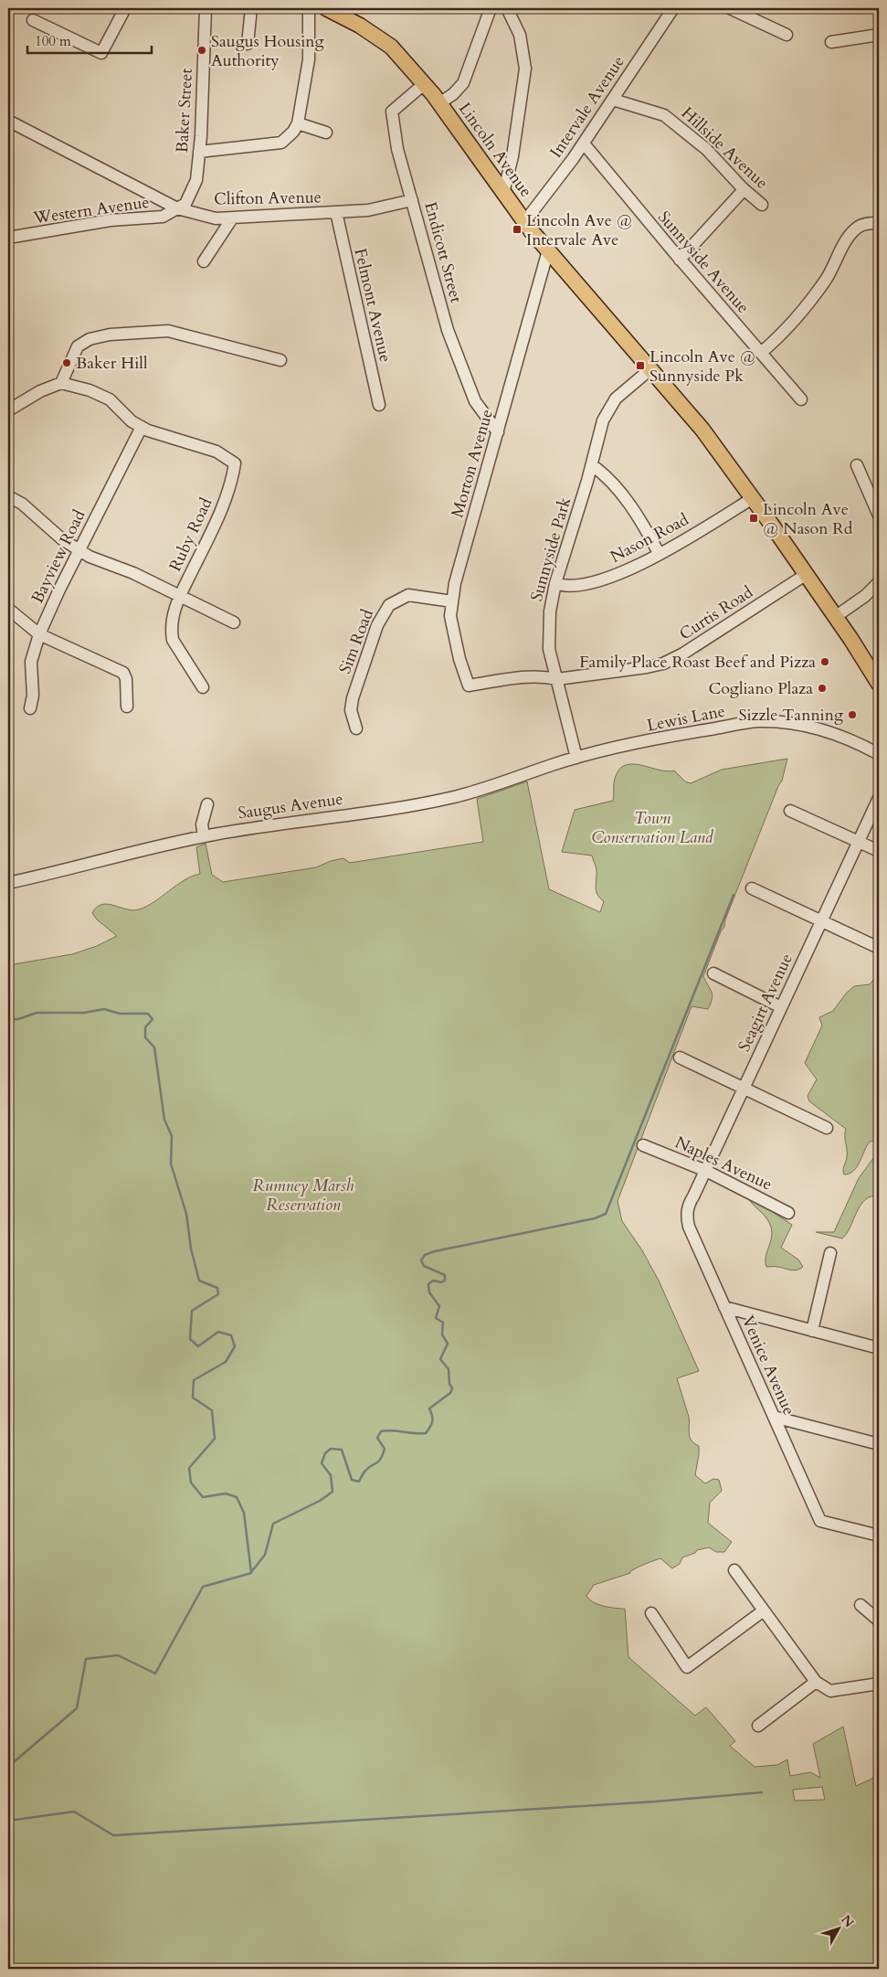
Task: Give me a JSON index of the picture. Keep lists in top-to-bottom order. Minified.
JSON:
{"streets":{"main road":["Lincoln Avenue"],"street":["Intervale Avenue","Baker Street","Hillside Avenue","Clifton Avenue","Western Avenue","Endicott Street","Sunnyside Avenue","Felmont Avenue","Morton Avenue","Ruby Road","Nason Road","Sunnyside Park","Bayview Road","Curtis Road","Sim Road","Lewis Lane","Saugus Avenue","Seagirt Avenue","Naples Avenue","Venice Avenue"]},"crossings":[["Intervale Avenue","Hillside Avenue"],["Intervale Avenue","Lincoln Avenue"],["Intervale Avenue","Sunnyside Avenue"],["Baker Street","Clifton Avenue"],["Baker Street","Western Avenue"],["Lincoln Avenue","Endicott Street"],["Lincoln Avenue","Morton Avenue"],["Lincoln Avenue","Nason Road"],["Lincoln Avenue","Sunnyside Park"],["Lincoln Avenue","Curtis Road"],["Clifton Avenue","Western Avenue"],["Clifton Avenue","Endicott Street"],["Clifton Avenue","Felmont Avenue"],["Endicott Street","Morton Avenue"],["Morton Avenue","Curtis Road"],["Morton Avenue","Sim Road"],["Ruby Road","Bayview Road"],["Nason Road","Sunnyside Park"],["Sunnyside Park","Curtis Road"],["Sunnyside Park","Lewis Lane"],["Sunnyside Park","Saugus Avenue"],["Lewis Lane","Saugus Avenue"],["Seagirt Avenue","Naples Avenue"],["Seagirt Avenue","Venice Avenue"]],"parks":["Town Conservation Land","Rumney Marsh Reservation"],"places":{"other":["Saugus Housing Authority","Baker Hill","Family Place Roast Beef and Pizza","Cogliano Plaza","Sizzle Tanning"],"transit":["Lincoln Ave @ Intervale Ave","Lincoln Ave @ Sunnyside Pk","Lincoln Ave @ Nason Rd"]},"scale_bar":"100 m","north":"top right"}
